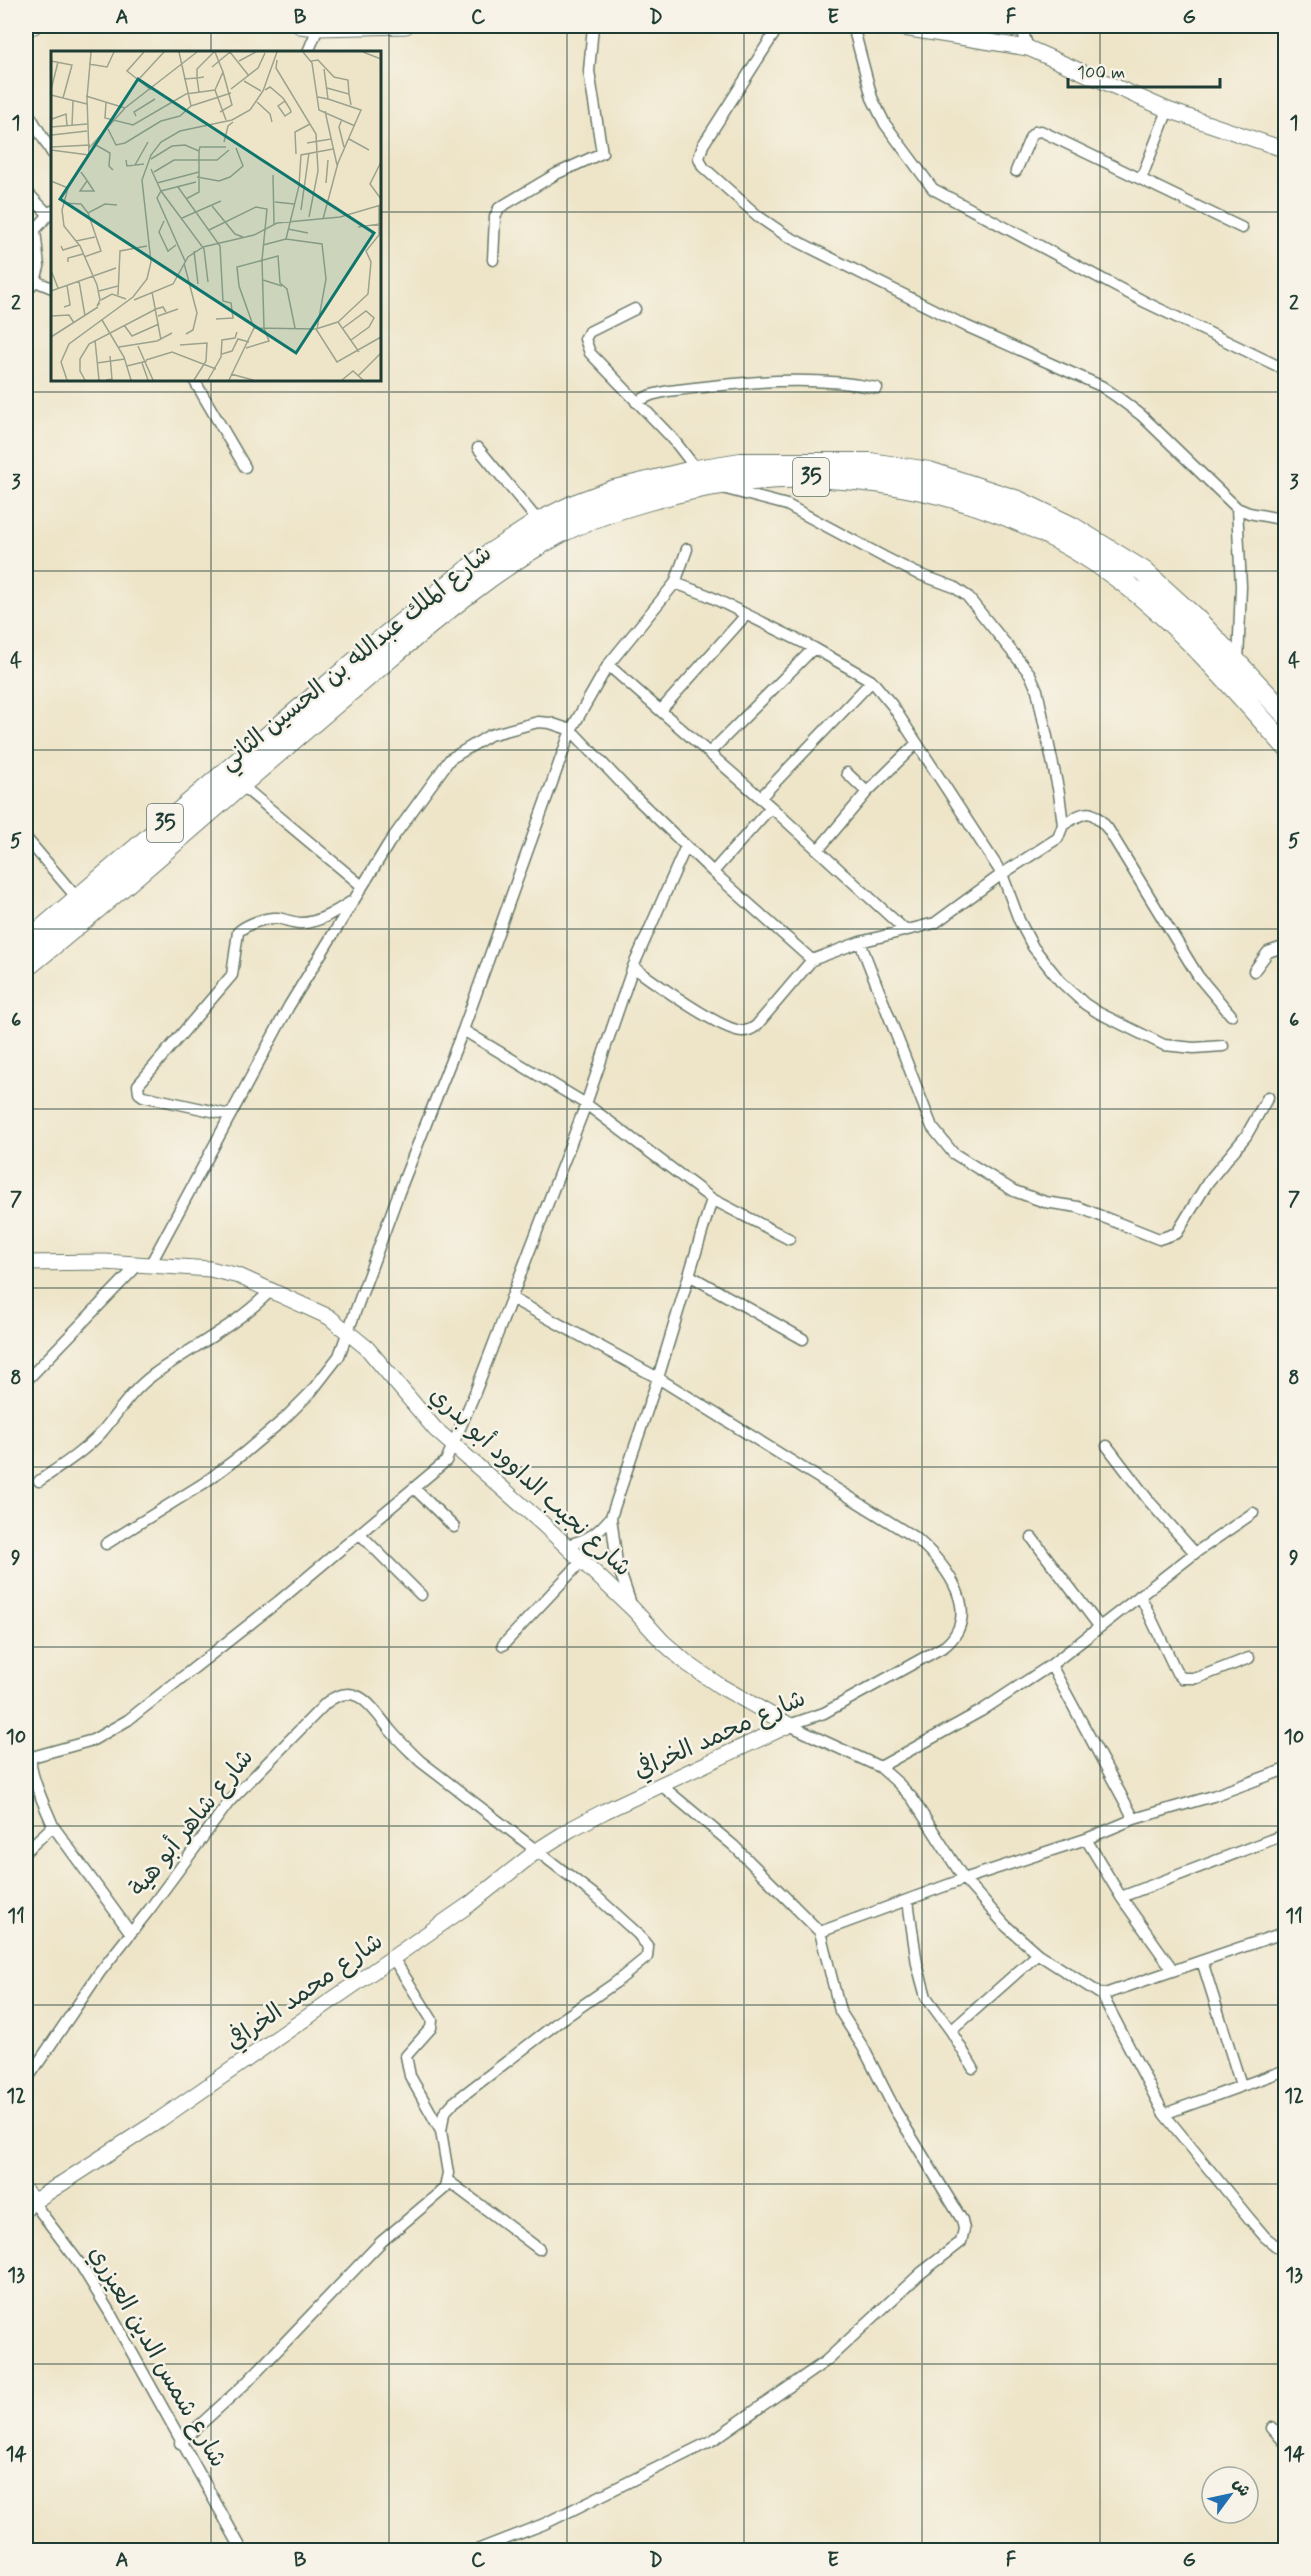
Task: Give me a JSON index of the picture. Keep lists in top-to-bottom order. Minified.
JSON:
{"streets":{"highway":["35","شارع الملك عبدالله بن الحسين الثاني"],"street":["شارع نجيب الداوود أبو بدري","شارع محمد الخرافي","شارع شاهر أبو هية","شارع شمس الدين العيزري"]},"crossings":[["شارع نجيب الداوود أبو بدري","شارع محمد الخرافي"],["شارع محمد الخرافي","شارع شاهر أبو هية"],["شارع محمد الخرافي","شارع شمس الدين العيزري"]],"scale_bar":"100 m","north":"top right","grid":{"columns":["A","B","C","D","E","F","G"],"rows":["1","2","3","4","5","6","7","8","9","10","11","12","13","14"]}}
